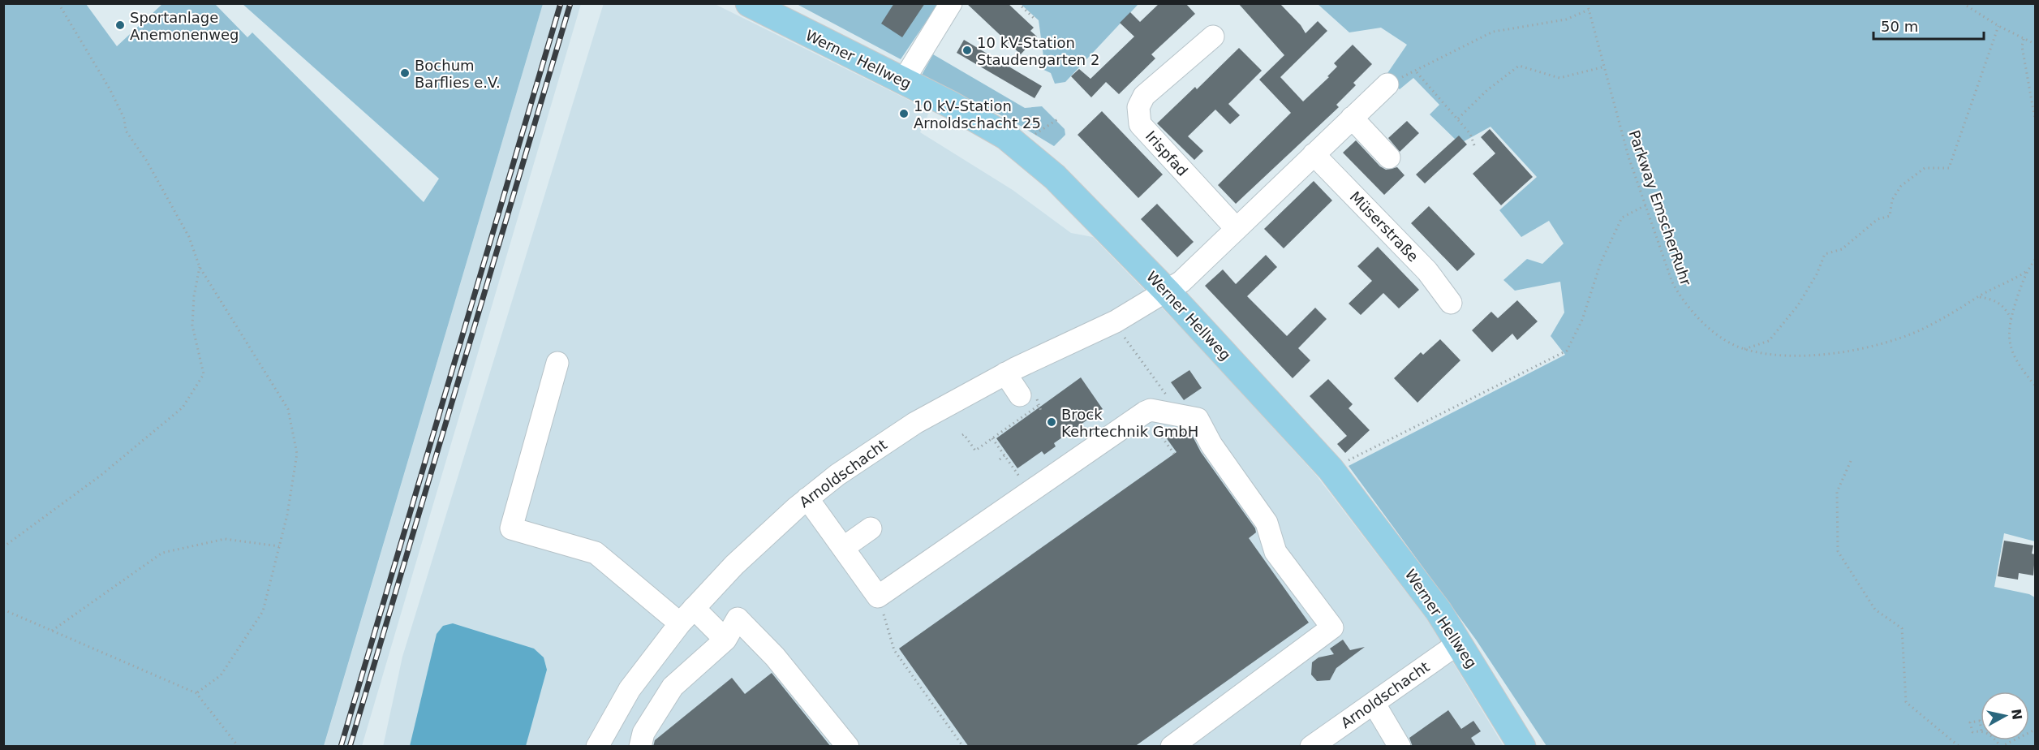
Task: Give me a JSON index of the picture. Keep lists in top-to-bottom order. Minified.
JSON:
{"streets":{"main road":["Werner Hellweg"],"street":["Irispfad","Müserstraße","Arnoldschacht"],"path":["Parkway EmscherRuhr"]},"crossings":[["Werner Hellweg","Arnoldschacht"]],"places":["Sportanlage Anemonenweg","10 kV-Station Staudengarten 2","Bochum Barflies e.V.","10 kV-Station Arnoldschacht 25","Brock Kehrtechnik GmbH"],"scale_bar":"50 m","north":"right"}
